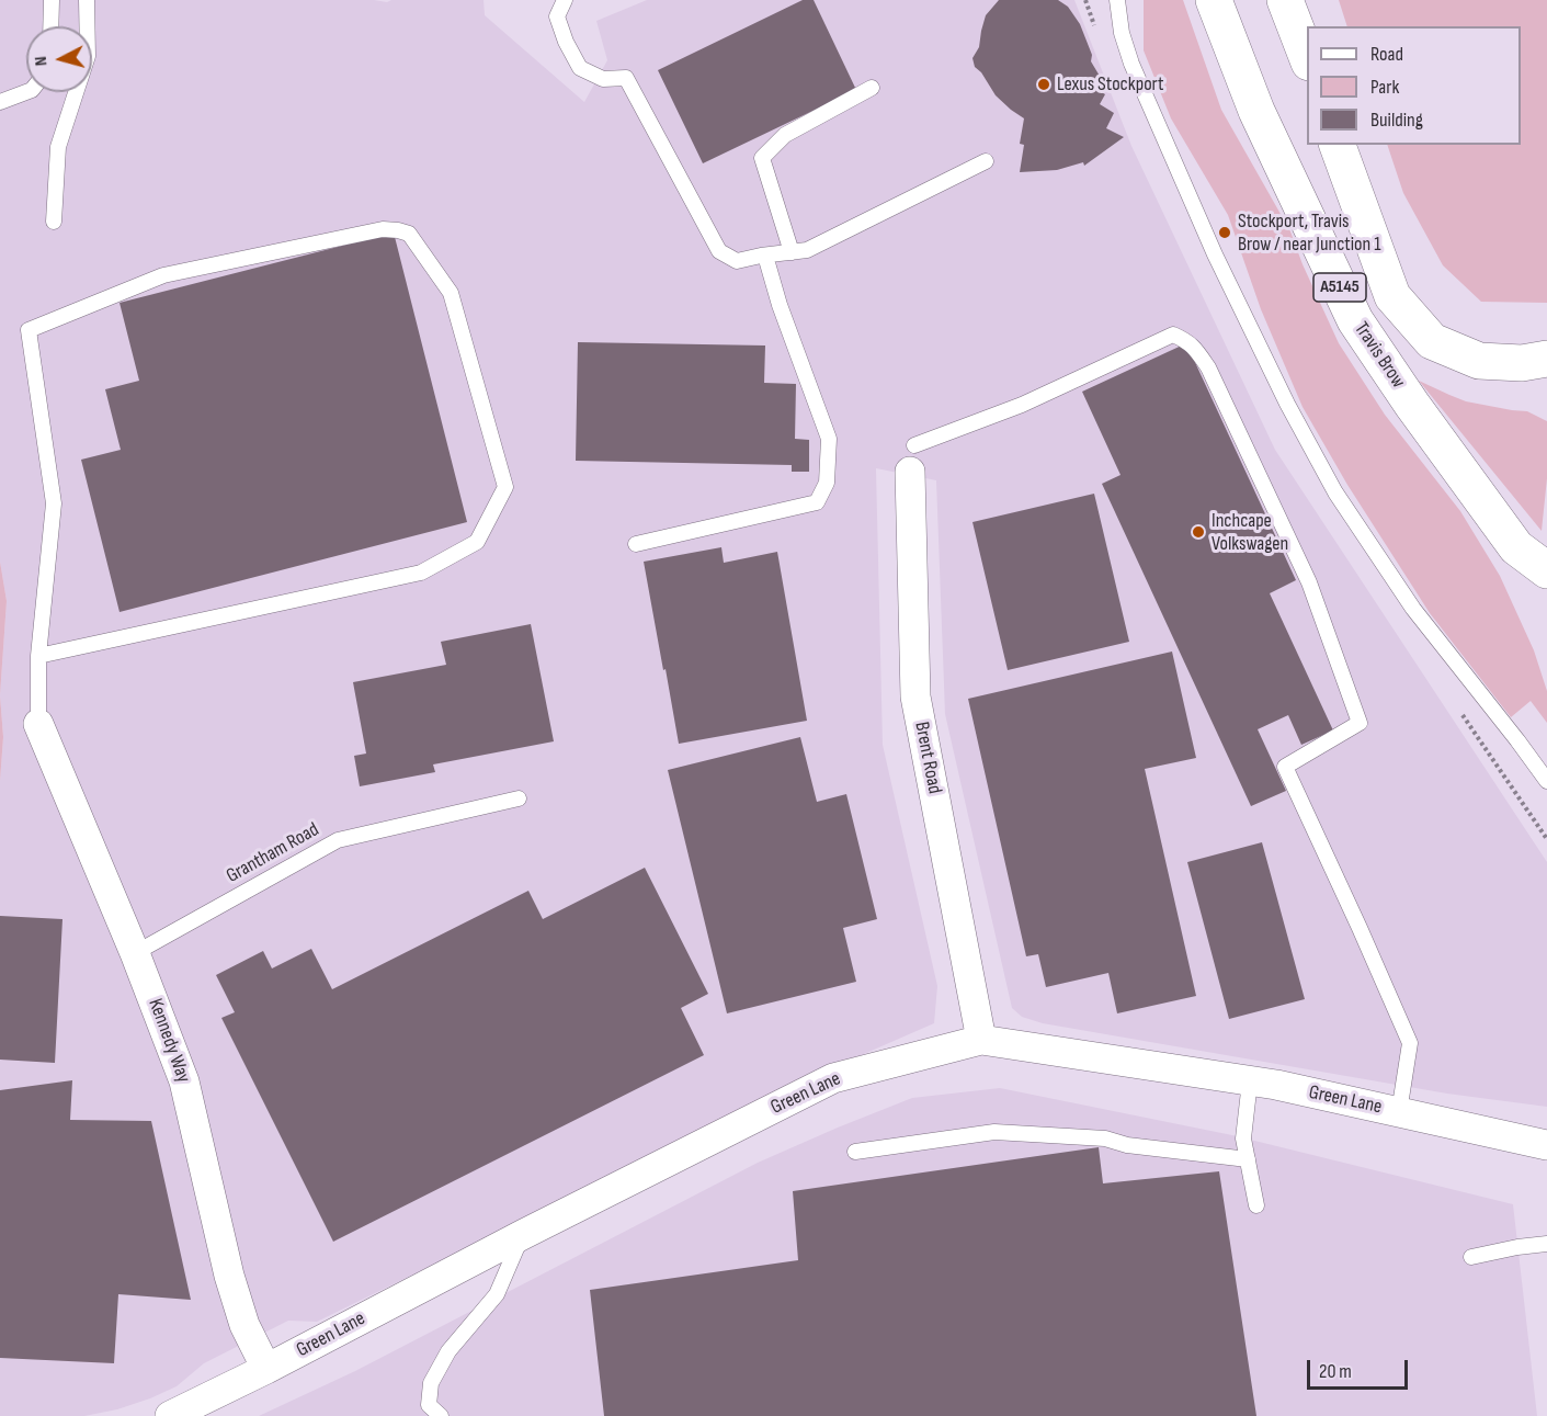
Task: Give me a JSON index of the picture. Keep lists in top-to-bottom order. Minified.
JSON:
{"streets":{"highway":["A5145","Travis Brow"],"street":["Brent Road","Kennedy Way","Green Lane"],"lane":["Grantham Road"]},"crossings":[["Brent Road","Green Lane"],["Grantham Road","Kennedy Way"],["Kennedy Way","Green Lane"]],"places":["Lexus Stockport","Stockport, Travis Brow / near Junction 1","Inchcape Volkswagen"],"legend":["Road","Park","Building"],"scale_bar":"20 m","north":"left"}
